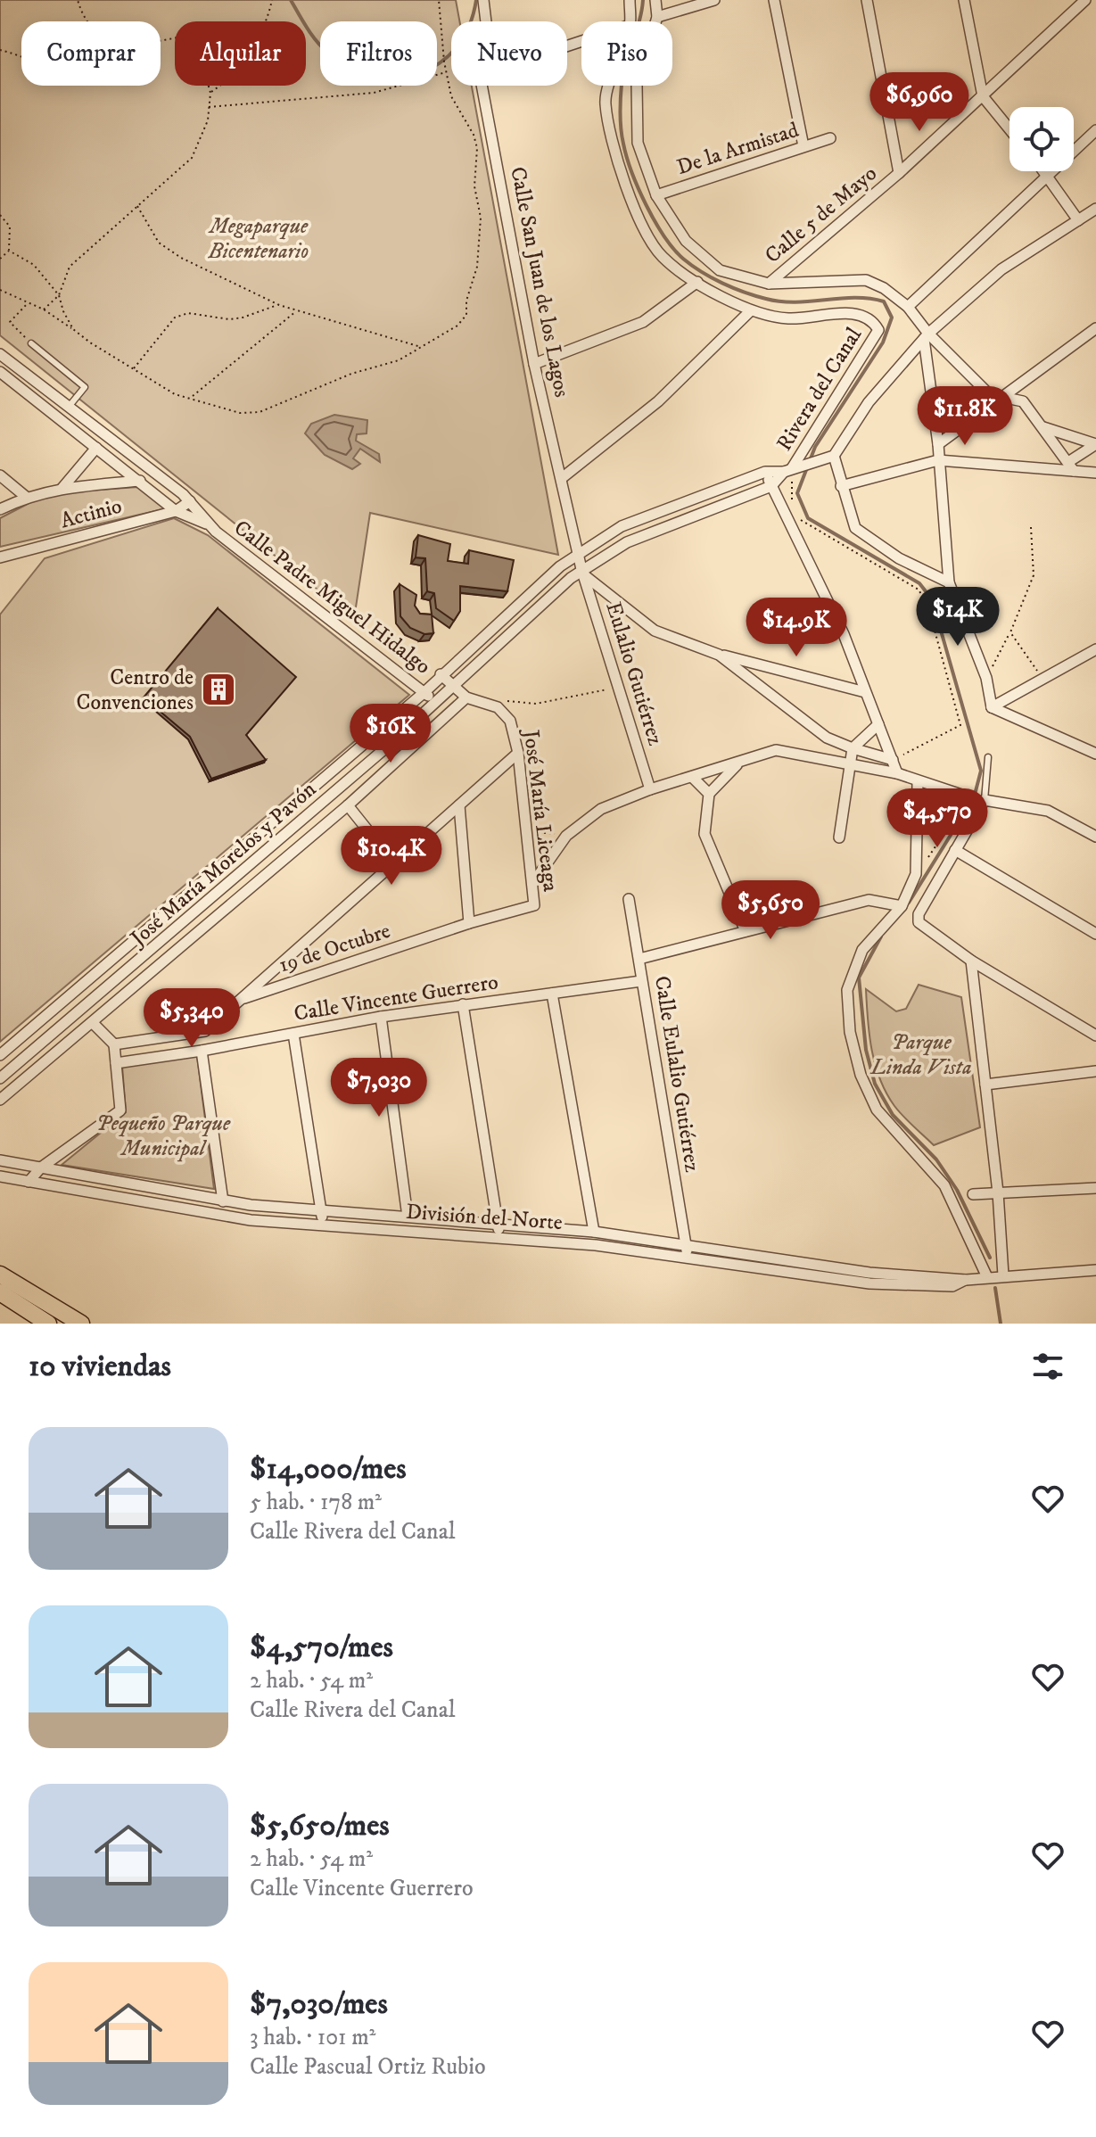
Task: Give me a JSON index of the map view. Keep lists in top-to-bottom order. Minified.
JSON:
{"streets":{"street":["De la Armistad","Calle 5 de Mayo","Calle San Juan de los Lagos","Rivera del Canal","Actinio","Calle Padre Miguel Hidalgo","Eulalio Gutiérrez","José María Liceaga","José María Morelos y Pavón","19 de Octubre","Calle Vincente Guerrero","Calle Eulalio Gutiérrez","División del Norte"]},"crossings":[["Calle San Juan de los Lagos","Eulalio Gutiérrez"],["Calle San Juan de los Lagos","José María Morelos y Pavón"],["Rivera del Canal","José María Morelos y Pavón"],["Actinio","Calle Padre Miguel Hidalgo"],["Calle Padre Miguel Hidalgo","José María Morelos y Pavón"],["Eulalio Gutiérrez","José María Morelos y Pavón"],["José María Liceaga","José María Morelos y Pavón"],["José María Liceaga","19 de Octubre"],["Calle Vincente Guerrero","Calle Eulalio Gutiérrez"],["Calle Eulalio Gutiérrez","División del Norte"]],"parks":["Megaparque Bicentenario","Parque Linda Vista","Pequeño Parque Municipal"],"places":{"building":["Centro de Convenciones"]},"page":{"chip":["Comprar","Alquilar","Filtros","Nuevo","Piso"],"price":["$6,960","$11.8K","$14K","$14.9K","$16K","$4,570","$10.4K","$5,650","$5,340","$7,030"],"heading":"10 viviendas","list":[{"name":"$14,000/mes","note":"5 hab. · 178 m² · Calle Rivera del Canal"},{"name":"$4,570/mes","note":"2 hab. · 54 m² · Calle Rivera del Canal"},{"name":"$5,650/mes","note":"2 hab. · 54 m² · Calle Vincente Guerrero"},{"name":"$7,030/mes","note":"3 hab. · 101 m² · Calle Pascual Ortiz Rubio"}]}}
